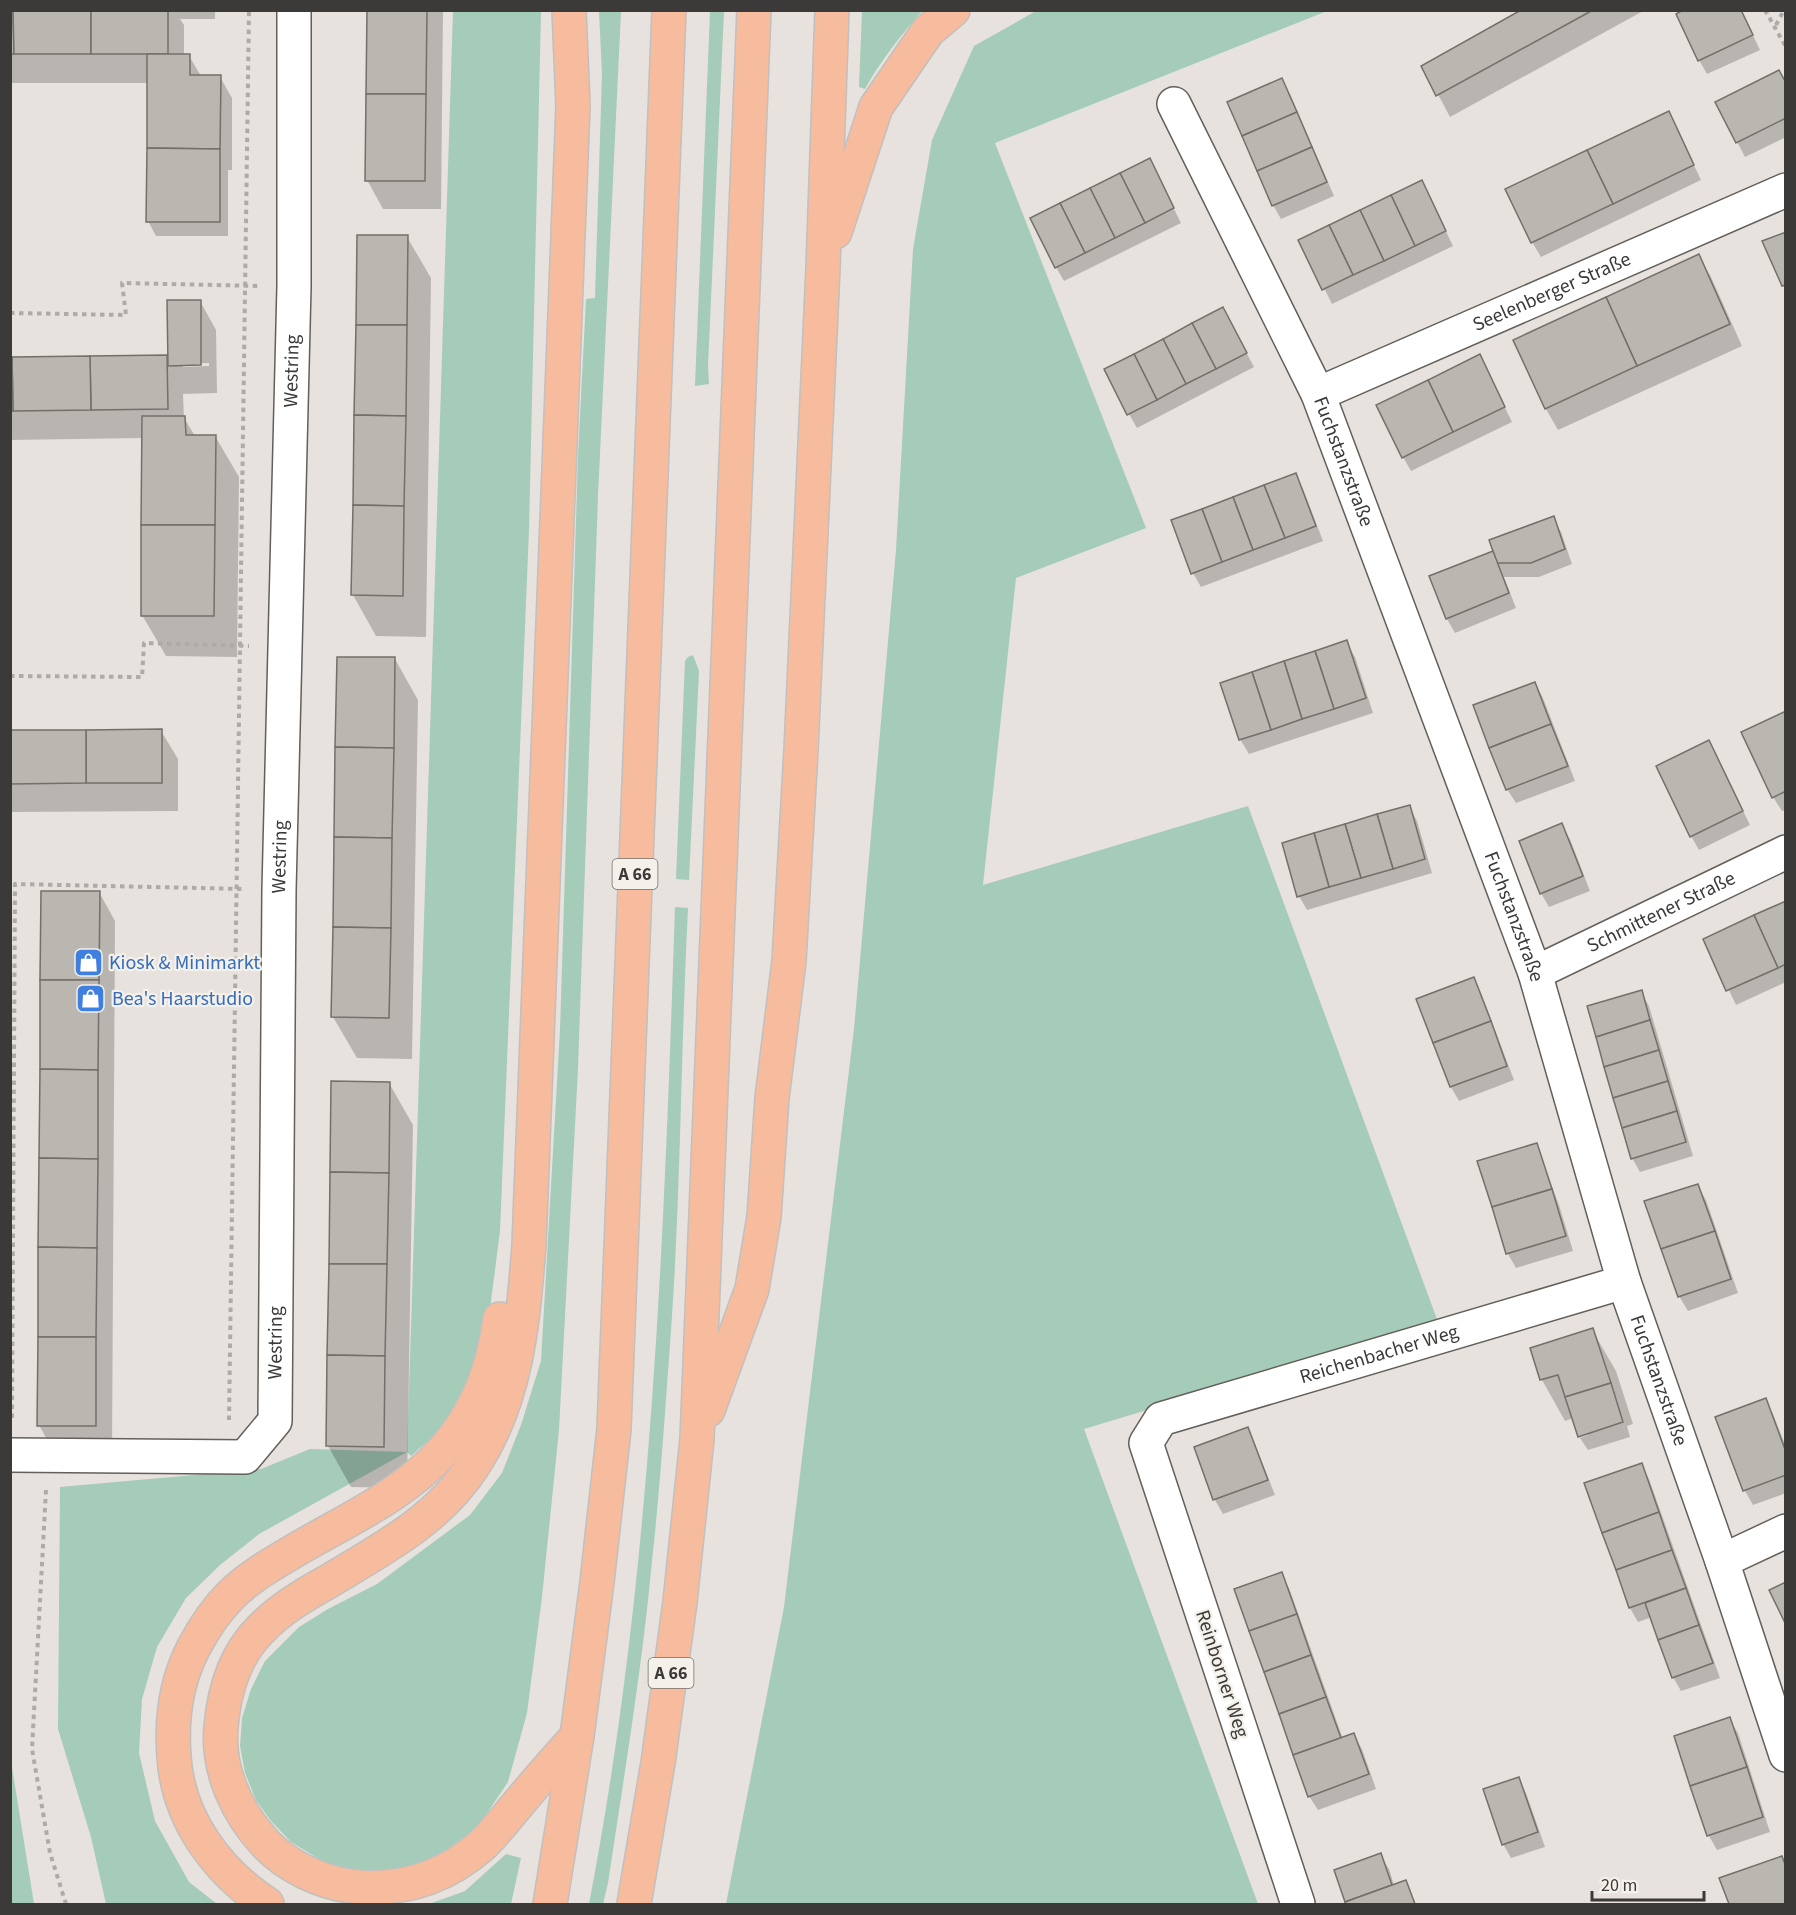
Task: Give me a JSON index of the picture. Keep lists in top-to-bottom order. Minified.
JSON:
{"streets":{"highway":["A 66"],"street":["Seelenberger Straße","Westring","Fuchstanzstraße","Schmittener Straße","Reichenbacher Weg","Reinborner Weg"]},"crossings":[["Seelenberger Straße","Fuchstanzstraße"],["Fuchstanzstraße","Schmittener Straße"],["Fuchstanzstraße","Reichenbacher Weg"],["Reichenbacher Weg","Reinborner Weg"]],"places":{"shop":["Kiosk & Minimarkt","Bea's Haarstudio"]},"scale_bar":"20 m"}
